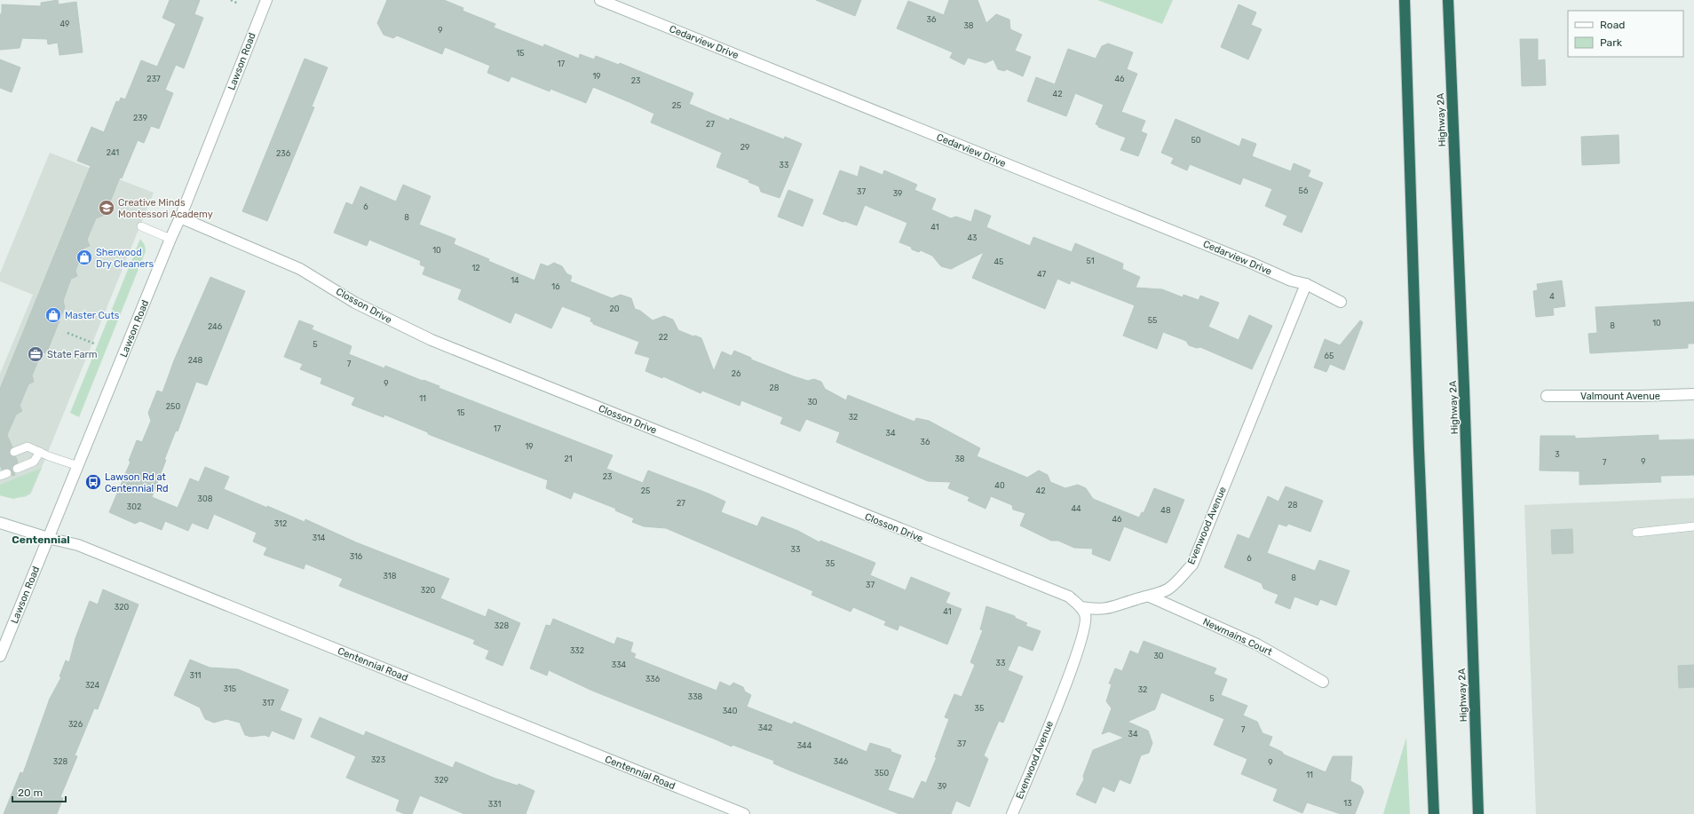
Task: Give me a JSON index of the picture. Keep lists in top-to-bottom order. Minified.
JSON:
{"streets":{"highway":["Highway 2A"],"street":["Cedarview Drive","Lawson Road","Closson Drive","Valmount Avenue","Evenwood Avenue","Newmains Court","Centennial Road"]},"crossings":[["Cedarview Drive","Evenwood Avenue"],["Lawson Road","Closson Drive"],["Lawson Road","Centennial Road"],["Closson Drive","Evenwood Avenue"],["Evenwood Avenue","Newmains Court"]],"districts":["Centennial"],"places":{"school or university":["Creative Minds Montessori Academy"],"shop":["Sherwood Dry Cleaners","Master Cuts"],"office":["State Farm"],"bus stop":["Lawson Rd at Centennial Rd"]},"house_numbers":["36","49","38","9","15","17","19","237","46","23","42","25","239","27","50","29","241","236","33","56","37","39","6","8","41","43","10","51","45","12","47","14","16","4","20","55","10","8","246","22","5","65","248","7","26","9","28","11","30","250","15","32","17","34","36","19","3","21","38","9","7","23","40","25","42","308","27","28","302","44","48","46","312","314","33","316","6","35","318","8","37","320","320","41","328","332","30","33","334","311","336","324","315","32","338","5","317","35","340","326","342","7","34","37","344","323","328","346","9","350","11","329","39","13","331"],"legend":["Road","Park"],"scale_bar":"20 m"}
